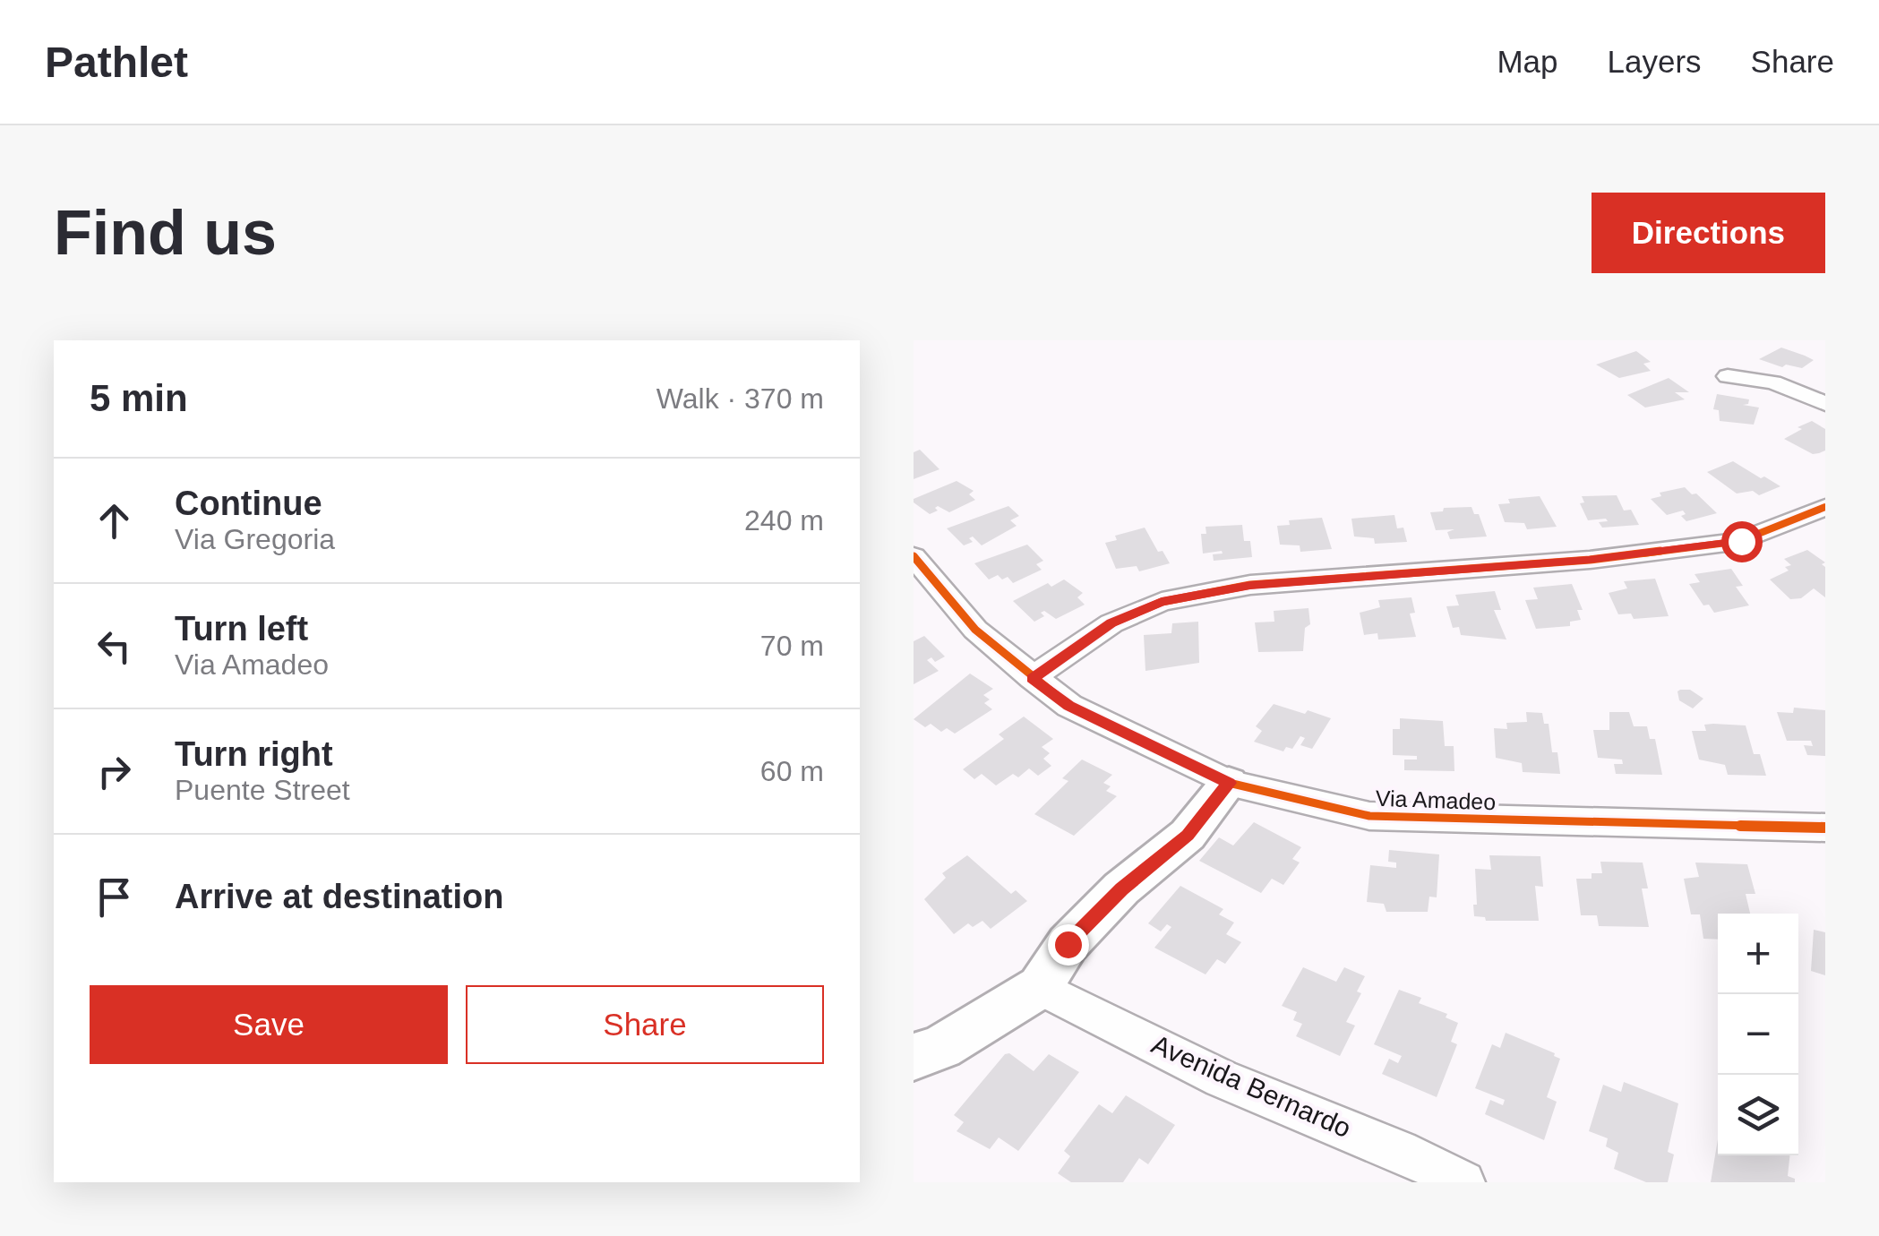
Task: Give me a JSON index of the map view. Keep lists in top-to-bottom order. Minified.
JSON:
{"streets":{"street":["Via Amadeo","Avenida Bernardo"]},"page":{"header":"Pathlet","nav":["Map","Layers","Share"],"buttons":["Directions",["Save","Share"]],"title":"Find us","heading":["5 min","Walk · 370 m"],"list":[["Continue","Via Gregoria","240 m"],["Turn left","Via Amadeo","70 m"],["Turn right","Puente Street","60 m"],"Arrive at destination"],"map_buttons":["+","−"]}}
